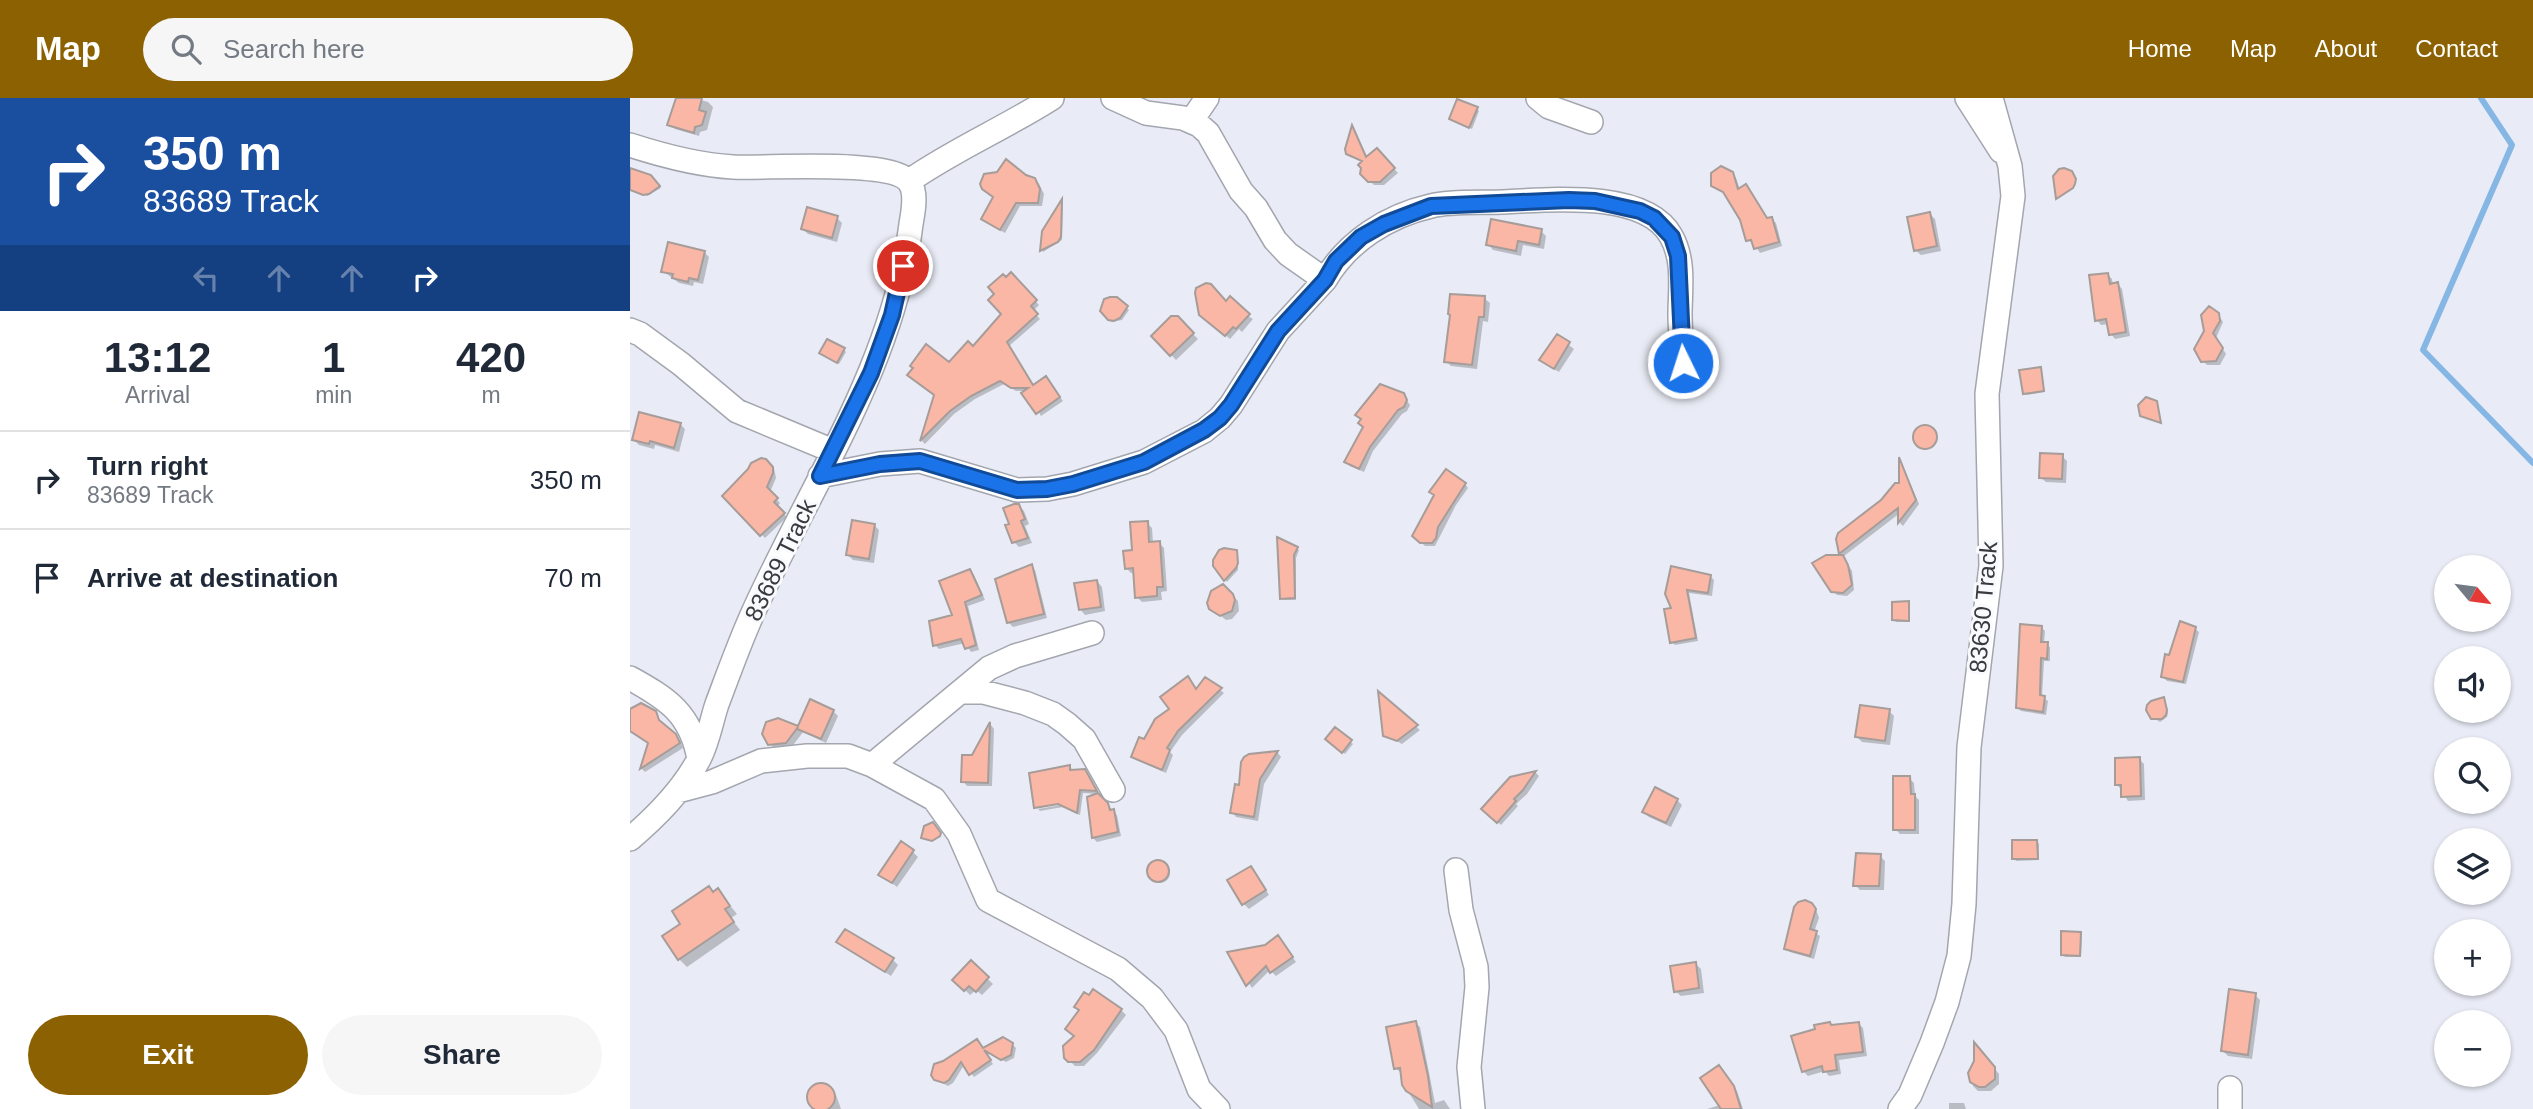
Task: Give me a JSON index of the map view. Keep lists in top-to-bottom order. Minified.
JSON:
{"streets":{"street":["83689 Track","83630 Track"]},"north":"bottom right","page":{"header":"Map","search":"Search here","nav":["Home","Map","About","Contact"],"turn":["350 m","83689 Track"],"eta":["13:12","Arrival","1","min","420","m"],"list":[{"name":"Turn right","note":"83689 Track","value":"350 m"},{"name":"Arrive at destination","value":"70 m"}],"map_buttons":["+","−"],"buttons":["Exit","Share"]}}
